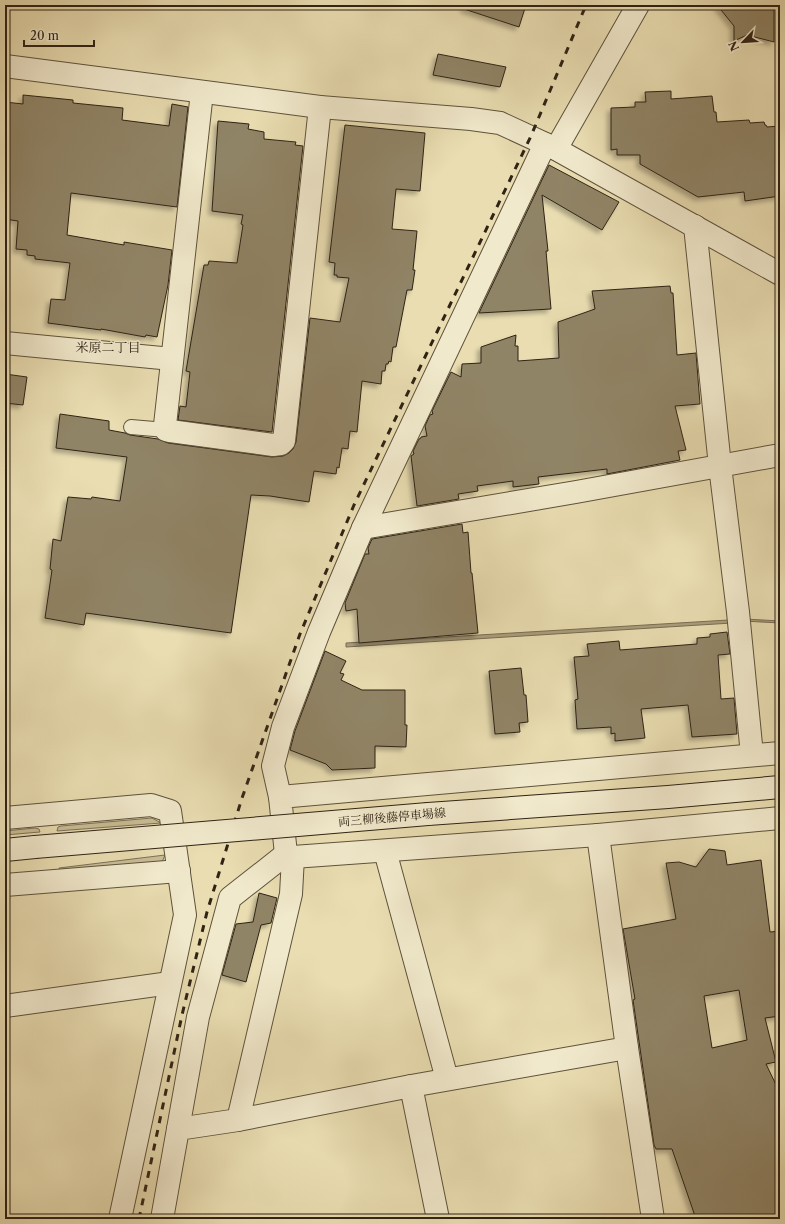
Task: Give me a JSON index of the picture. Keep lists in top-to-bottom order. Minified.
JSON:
{"streets":{"street":["両三柳後藤停車場線"]},"districts":["米原二丁目"],"scale_bar":"20 m","north":"bottom left"}
